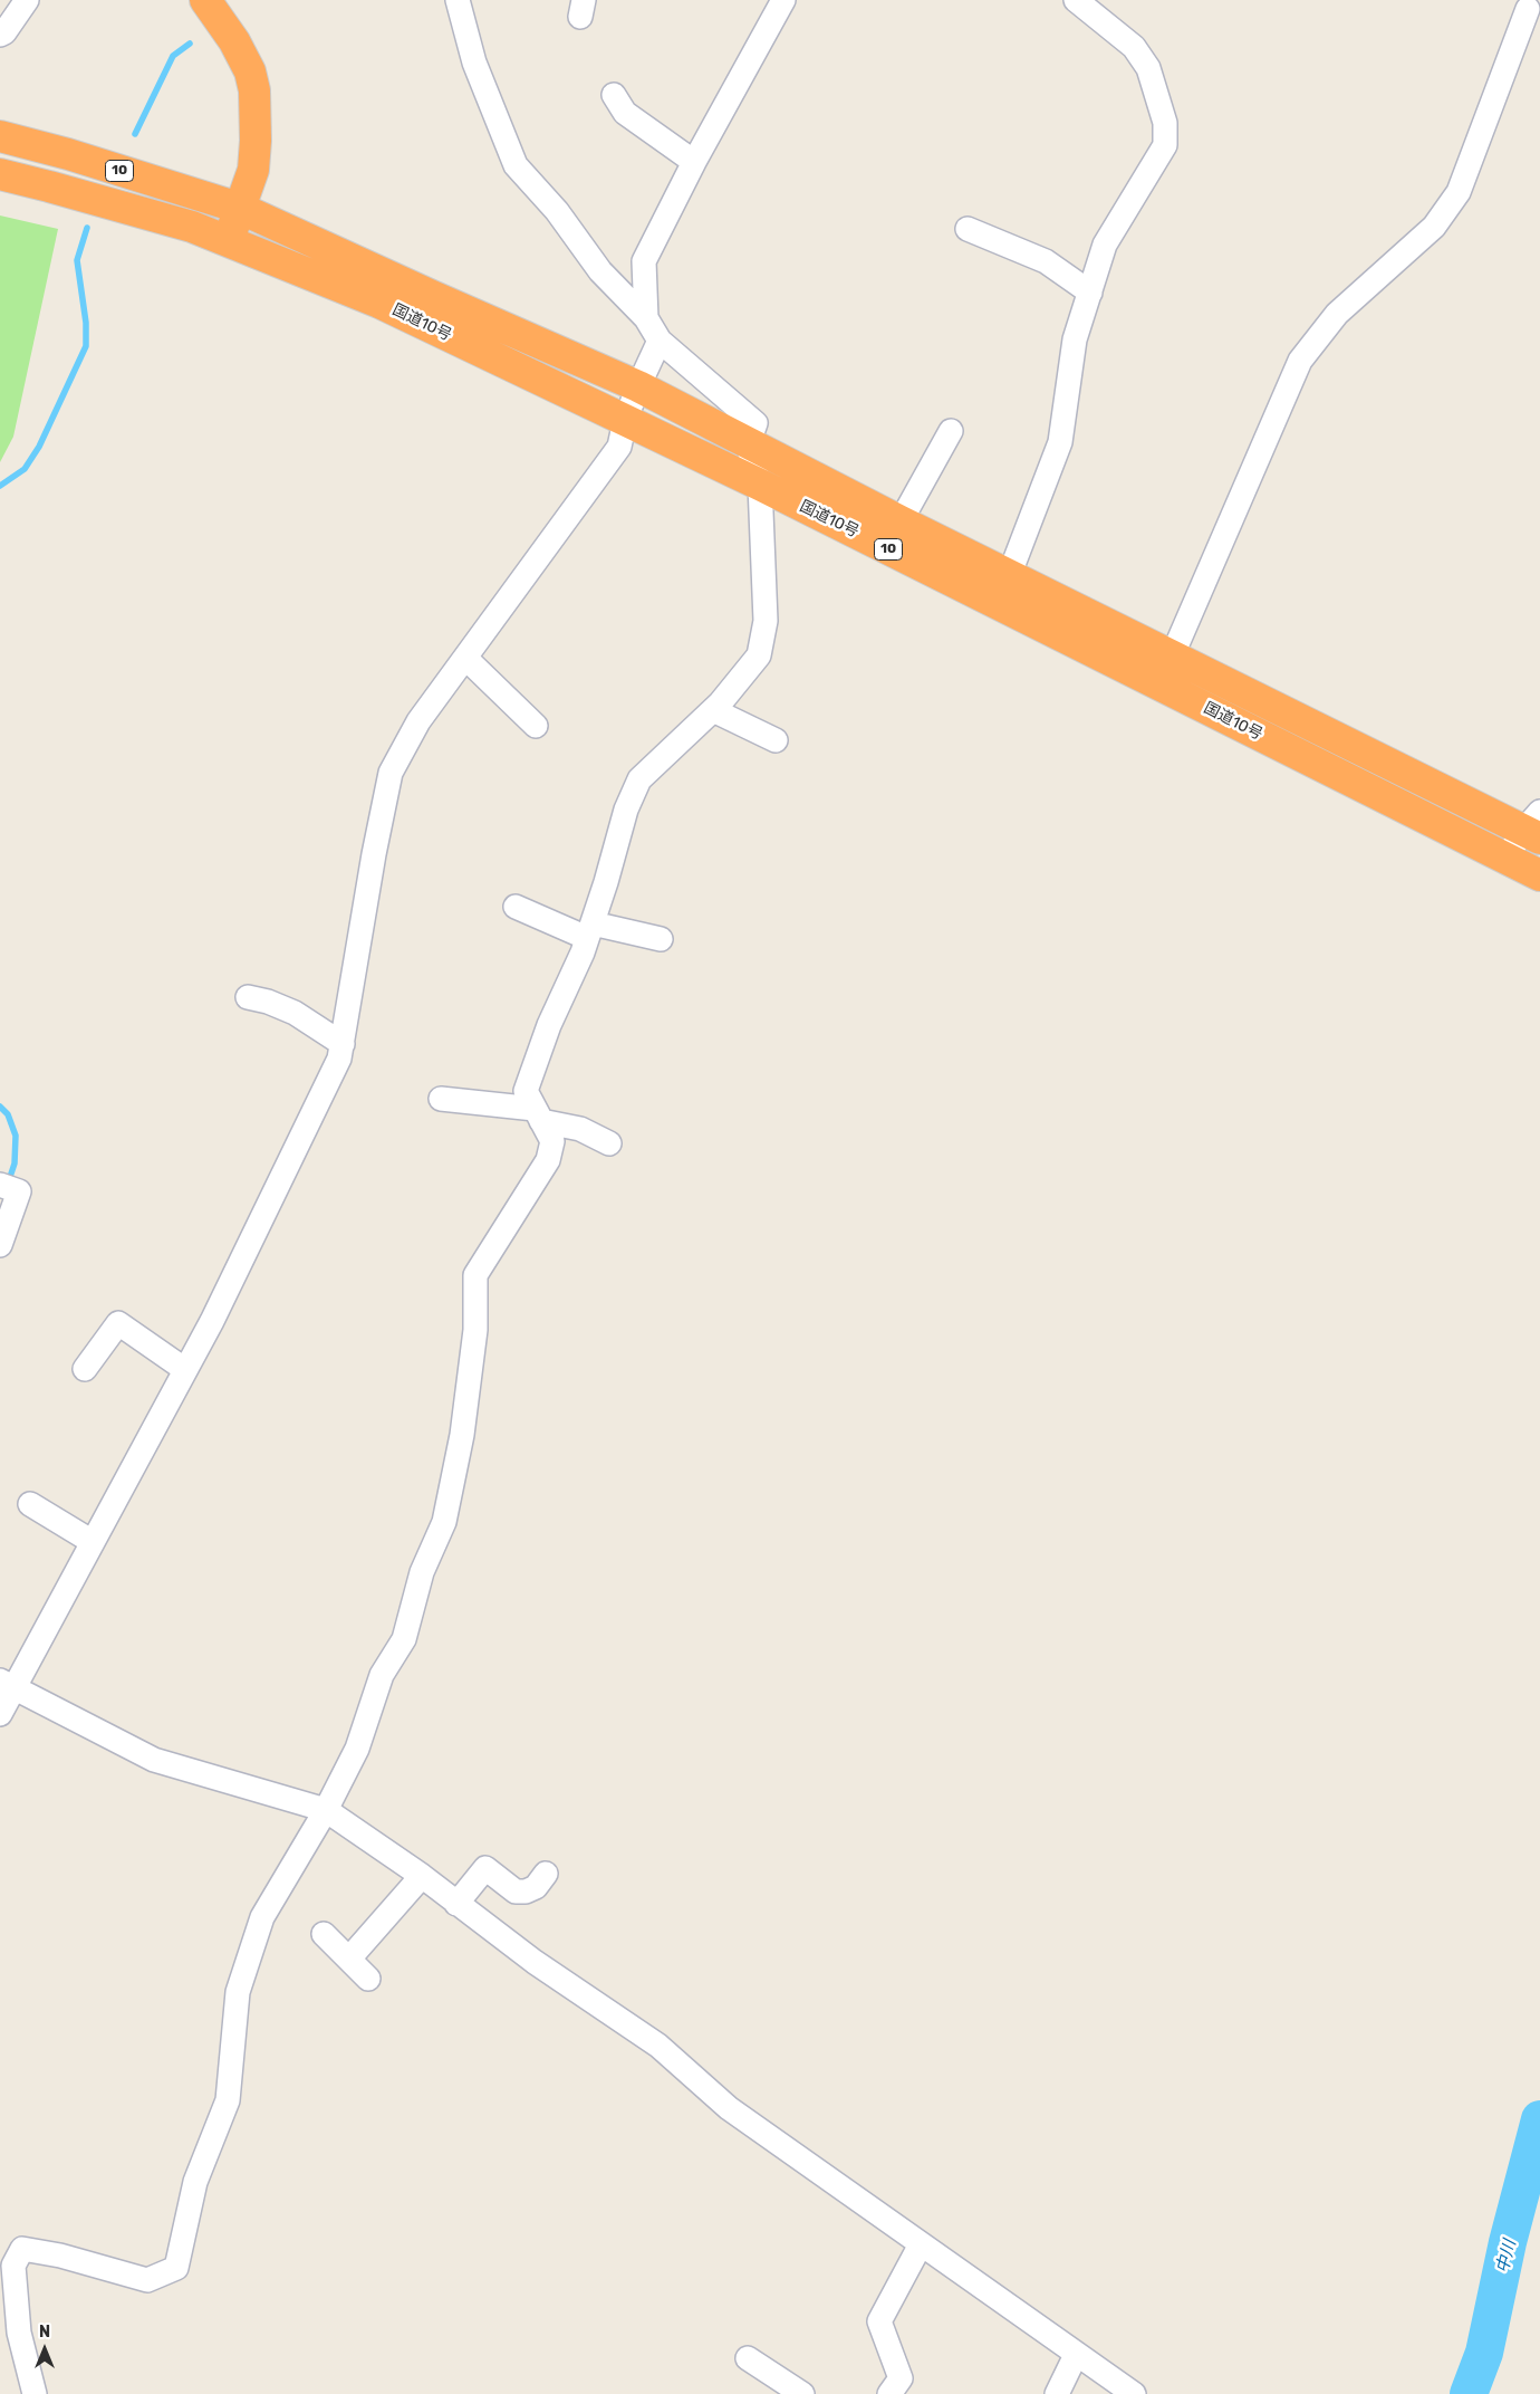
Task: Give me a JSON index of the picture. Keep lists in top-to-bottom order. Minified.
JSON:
{"streets":{"highway":["10","国道10号"]},"water":["中川"],"north":"top"}
